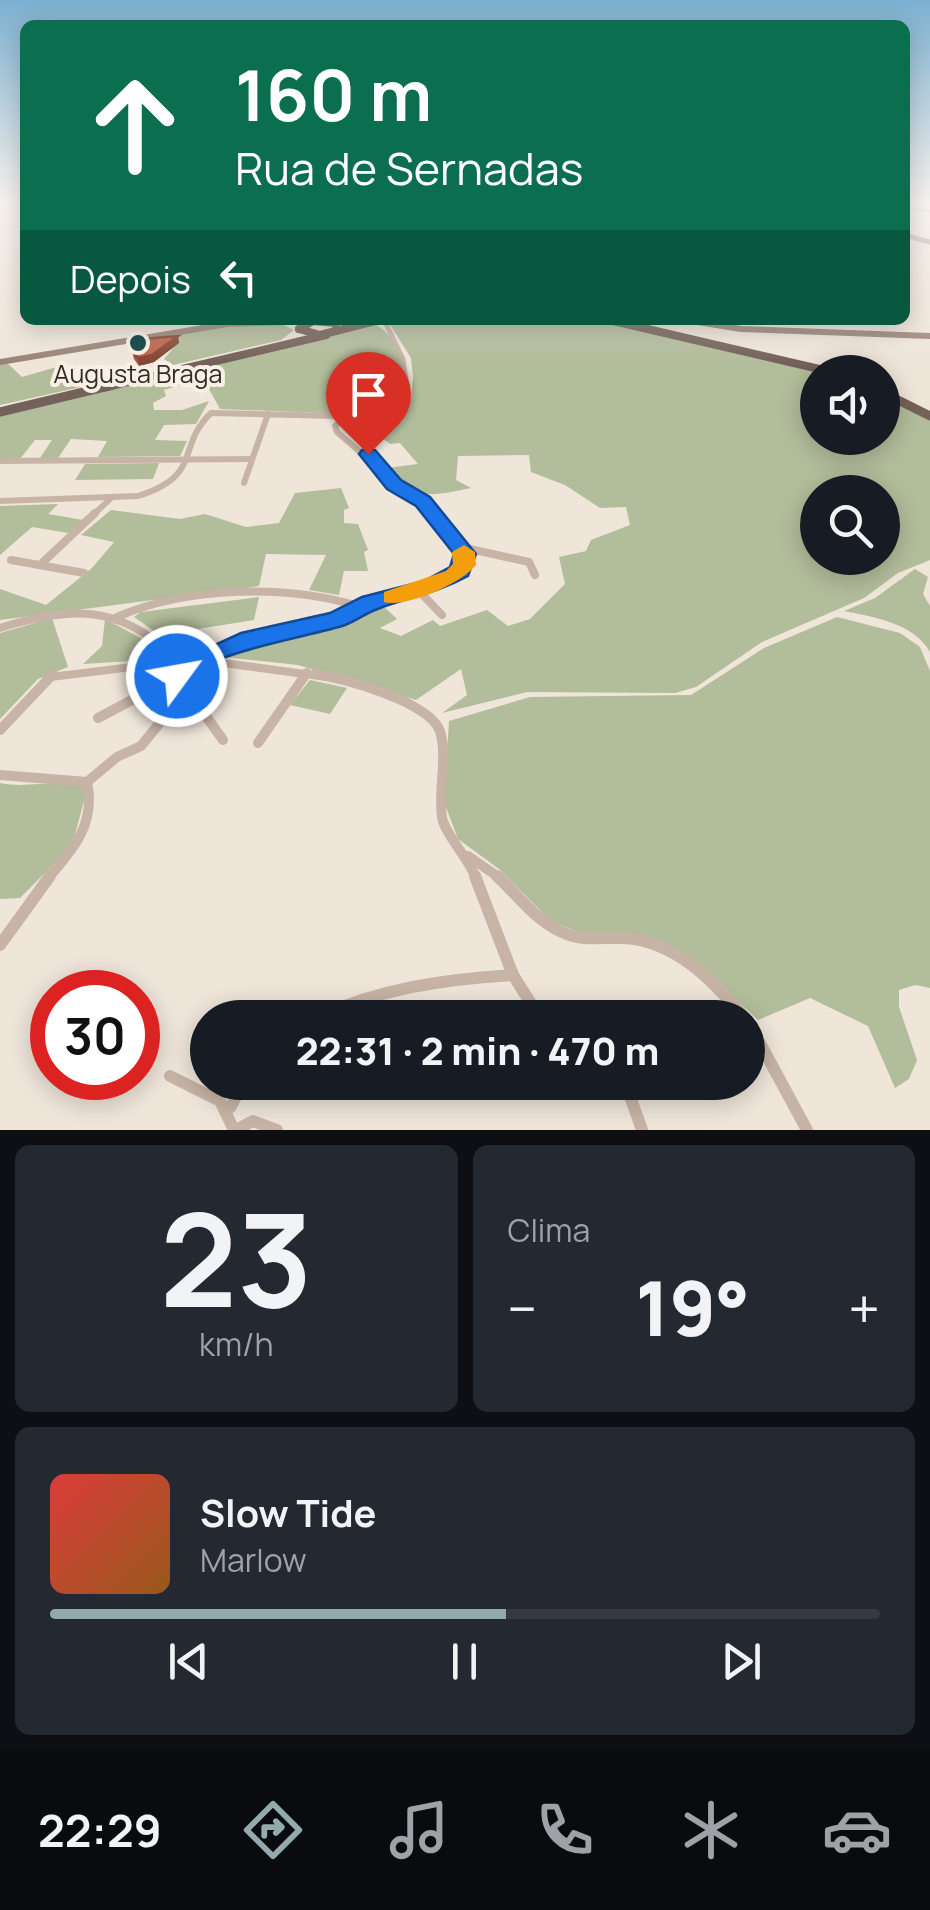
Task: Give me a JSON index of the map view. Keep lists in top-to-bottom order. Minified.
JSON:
{"places":["Augusta Braga"],"page":{"turn":["160 m","Rua de Sernadas"],"then":"Depois","limit":"30","trip":"22:31 · 2 min · 470 m","tile":[["23","km/h"],"Clima"],"heat":["−","19°","+"],"song":["Slow Tide","Marlow"],"tabs":"22:29"}}
